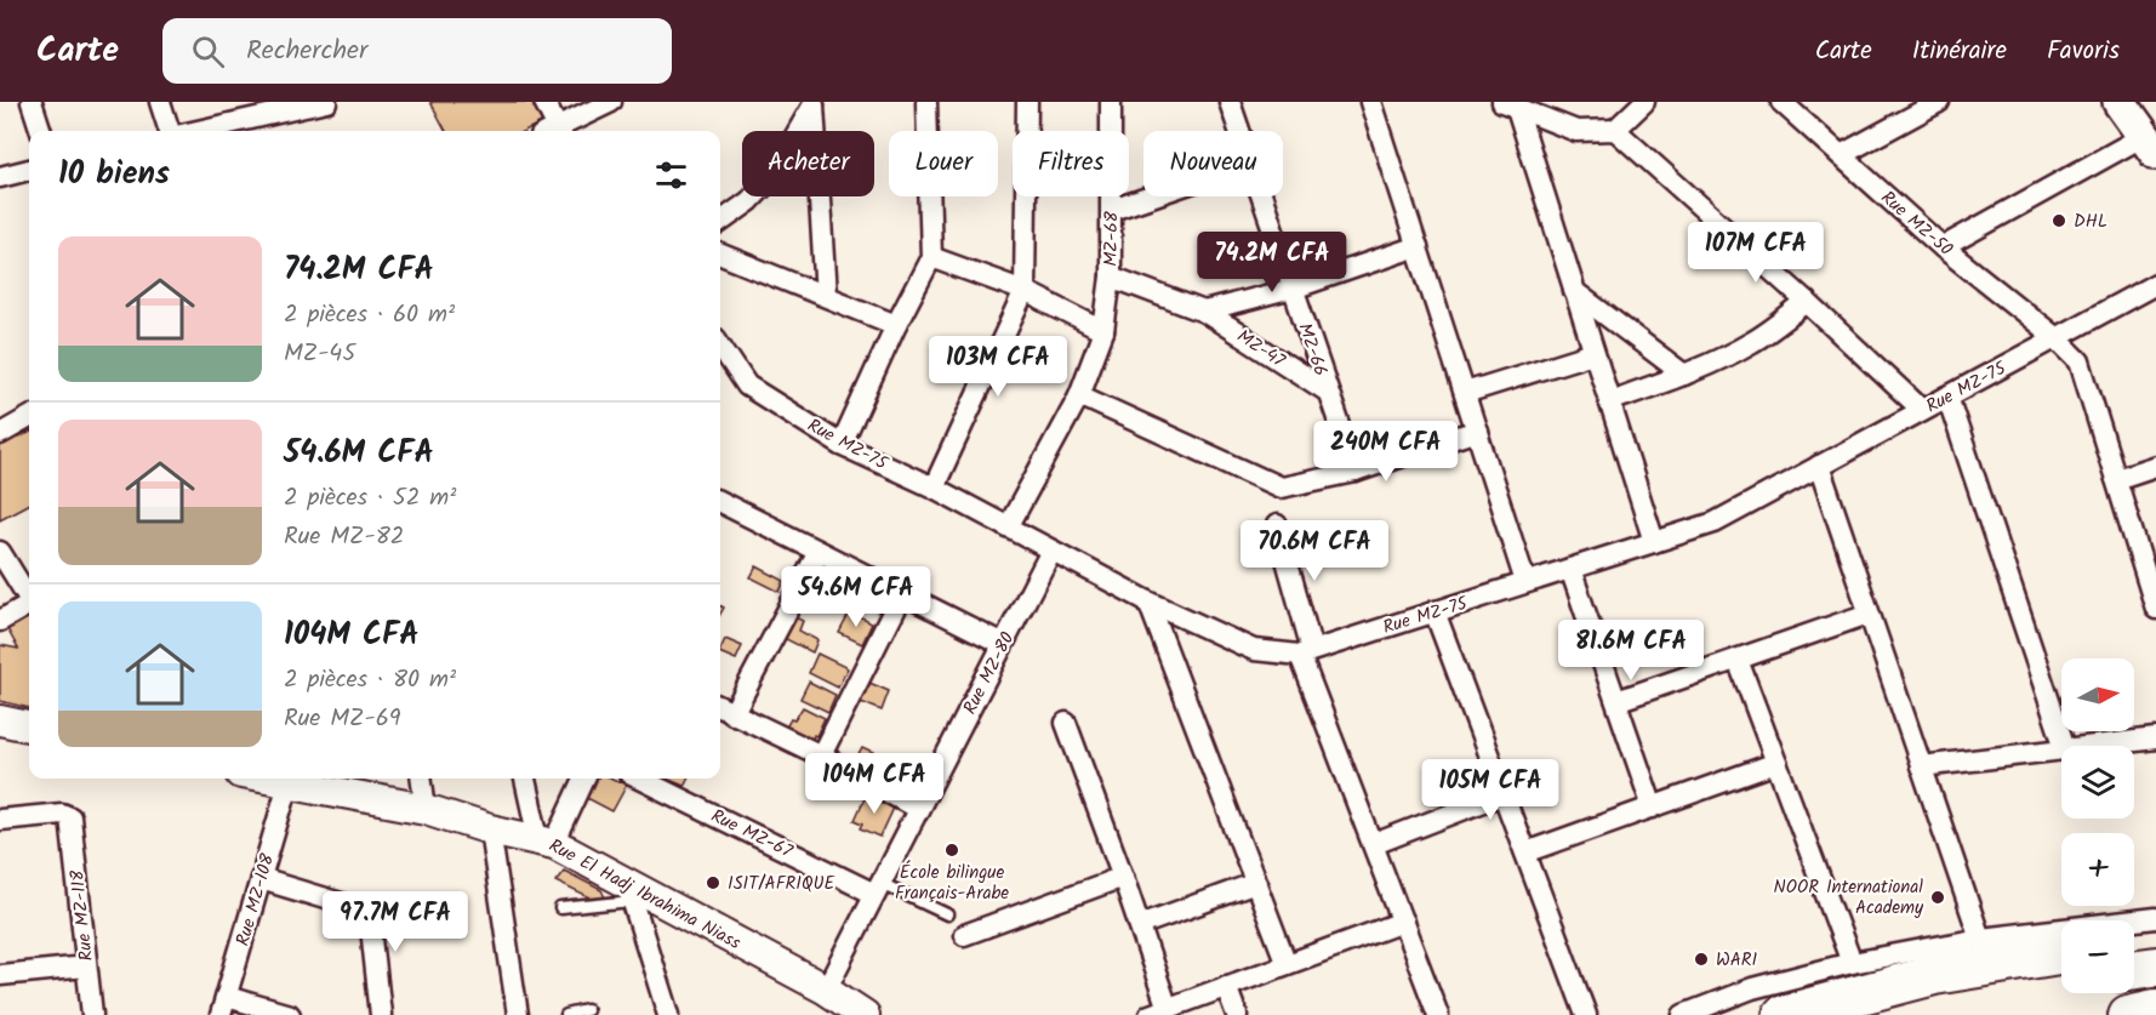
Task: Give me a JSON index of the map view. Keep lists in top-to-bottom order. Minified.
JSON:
{"streets":{"street":["Rue MZ-50","MZ-68","MZ-47","MZ-66","Rue MZ-75","Rue MZ-80","Rue MZ-67","Rue El Hadj Ibrahima Niass","Rue MZ-108","Rue MZ-118"]},"crossings":[["Rue MZ-50","Rue MZ-75"],["MZ-68","MZ-47"],["MZ-68","Rue MZ-75"],["MZ-47","MZ-66"],["Rue MZ-75","Rue MZ-80"],["Rue MZ-80","Rue MZ-67"],["Rue MZ-80","Rue El Hadj Ibrahima Niass"],["Rue El Hadj Ibrahima Niass","Rue MZ-108"]],"places":["DHL","École bilingue Français-Arabe","ISIT/AFRIQUE","NOOR International Academy","WARI"],"north":"right","page":{"header":"Carte","search":"Rechercher","nav":["Carte","Itinéraire","Favoris"],"chip":["Acheter","Louer","Filtres","Nouveau"],"heading":"10 biens","list":[{"name":"74.2M CFA","note":"2 pièces · 60 m² · MZ-45"},{"name":"54.6M CFA","note":"2 pièces · 52 m² · Rue MZ-82"},{"name":"104M CFA","note":"2 pièces · 80 m² · Rue MZ-69"}],"price":["107M CFA","74.2M CFA","103M CFA","240M CFA","70.6M CFA","54.6M CFA","81.6M CFA","104M CFA","105M CFA","97.7M CFA"],"map_buttons":["+","−"]}}
